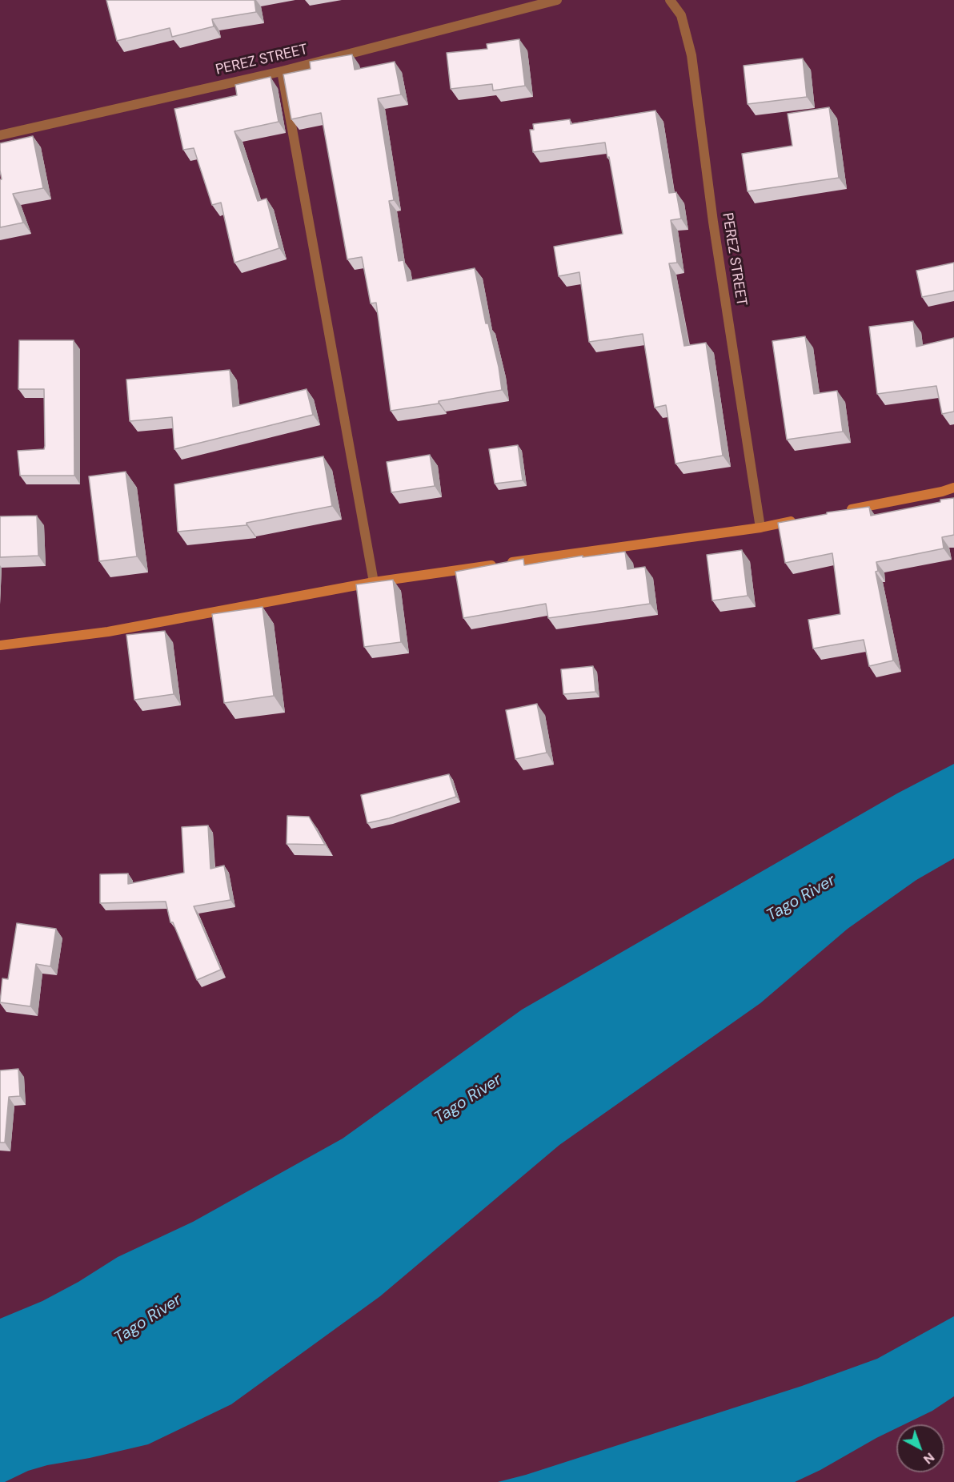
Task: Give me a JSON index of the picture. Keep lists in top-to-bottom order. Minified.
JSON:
{"streets":{"street":["PEREZ STREET"]},"water":["Tago River"],"north":"bottom right"}
